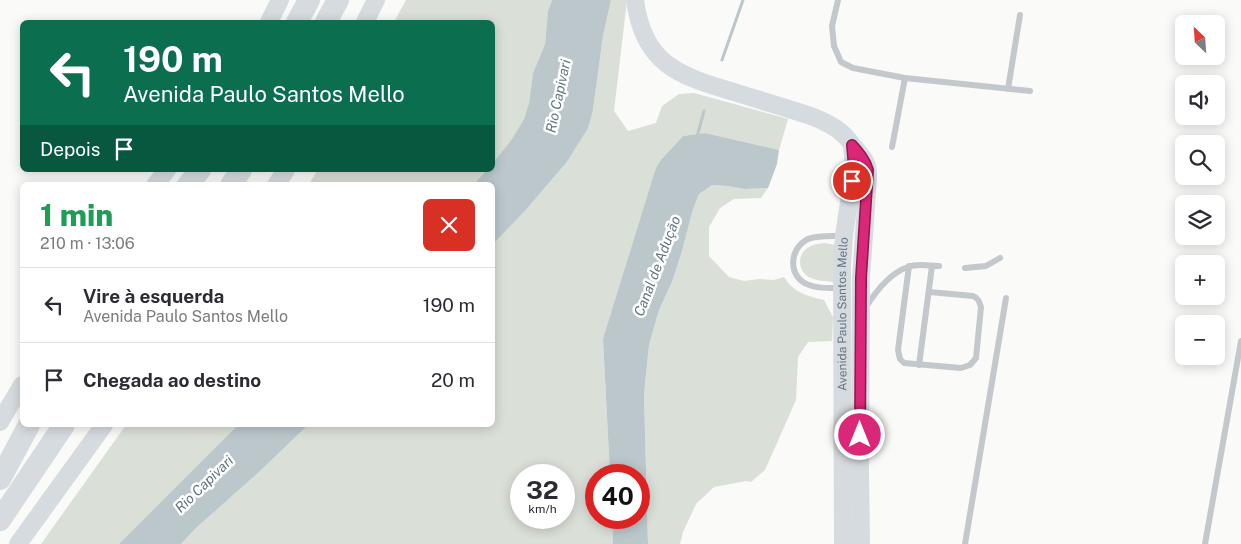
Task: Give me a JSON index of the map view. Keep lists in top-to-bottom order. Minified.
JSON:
{"streets":{"street":["Avenida Paulo Santos Mello"]},"water":["Rio Capivari","Canal de Adução"],"north":"top left","page":{"map_buttons":["+","−"],"turn":["190 m","Avenida Paulo Santos Mello"],"then":"Depois","heading":["1 min","210 m · 13:06"],"list":[{"name":"Vire à esquerda","note":"Avenida Paulo Santos Mello","value":"190 m"},{"name":"Chegada ao destino","value":"20 m"}],"speed":"32 km/h","limit":"40"}}
